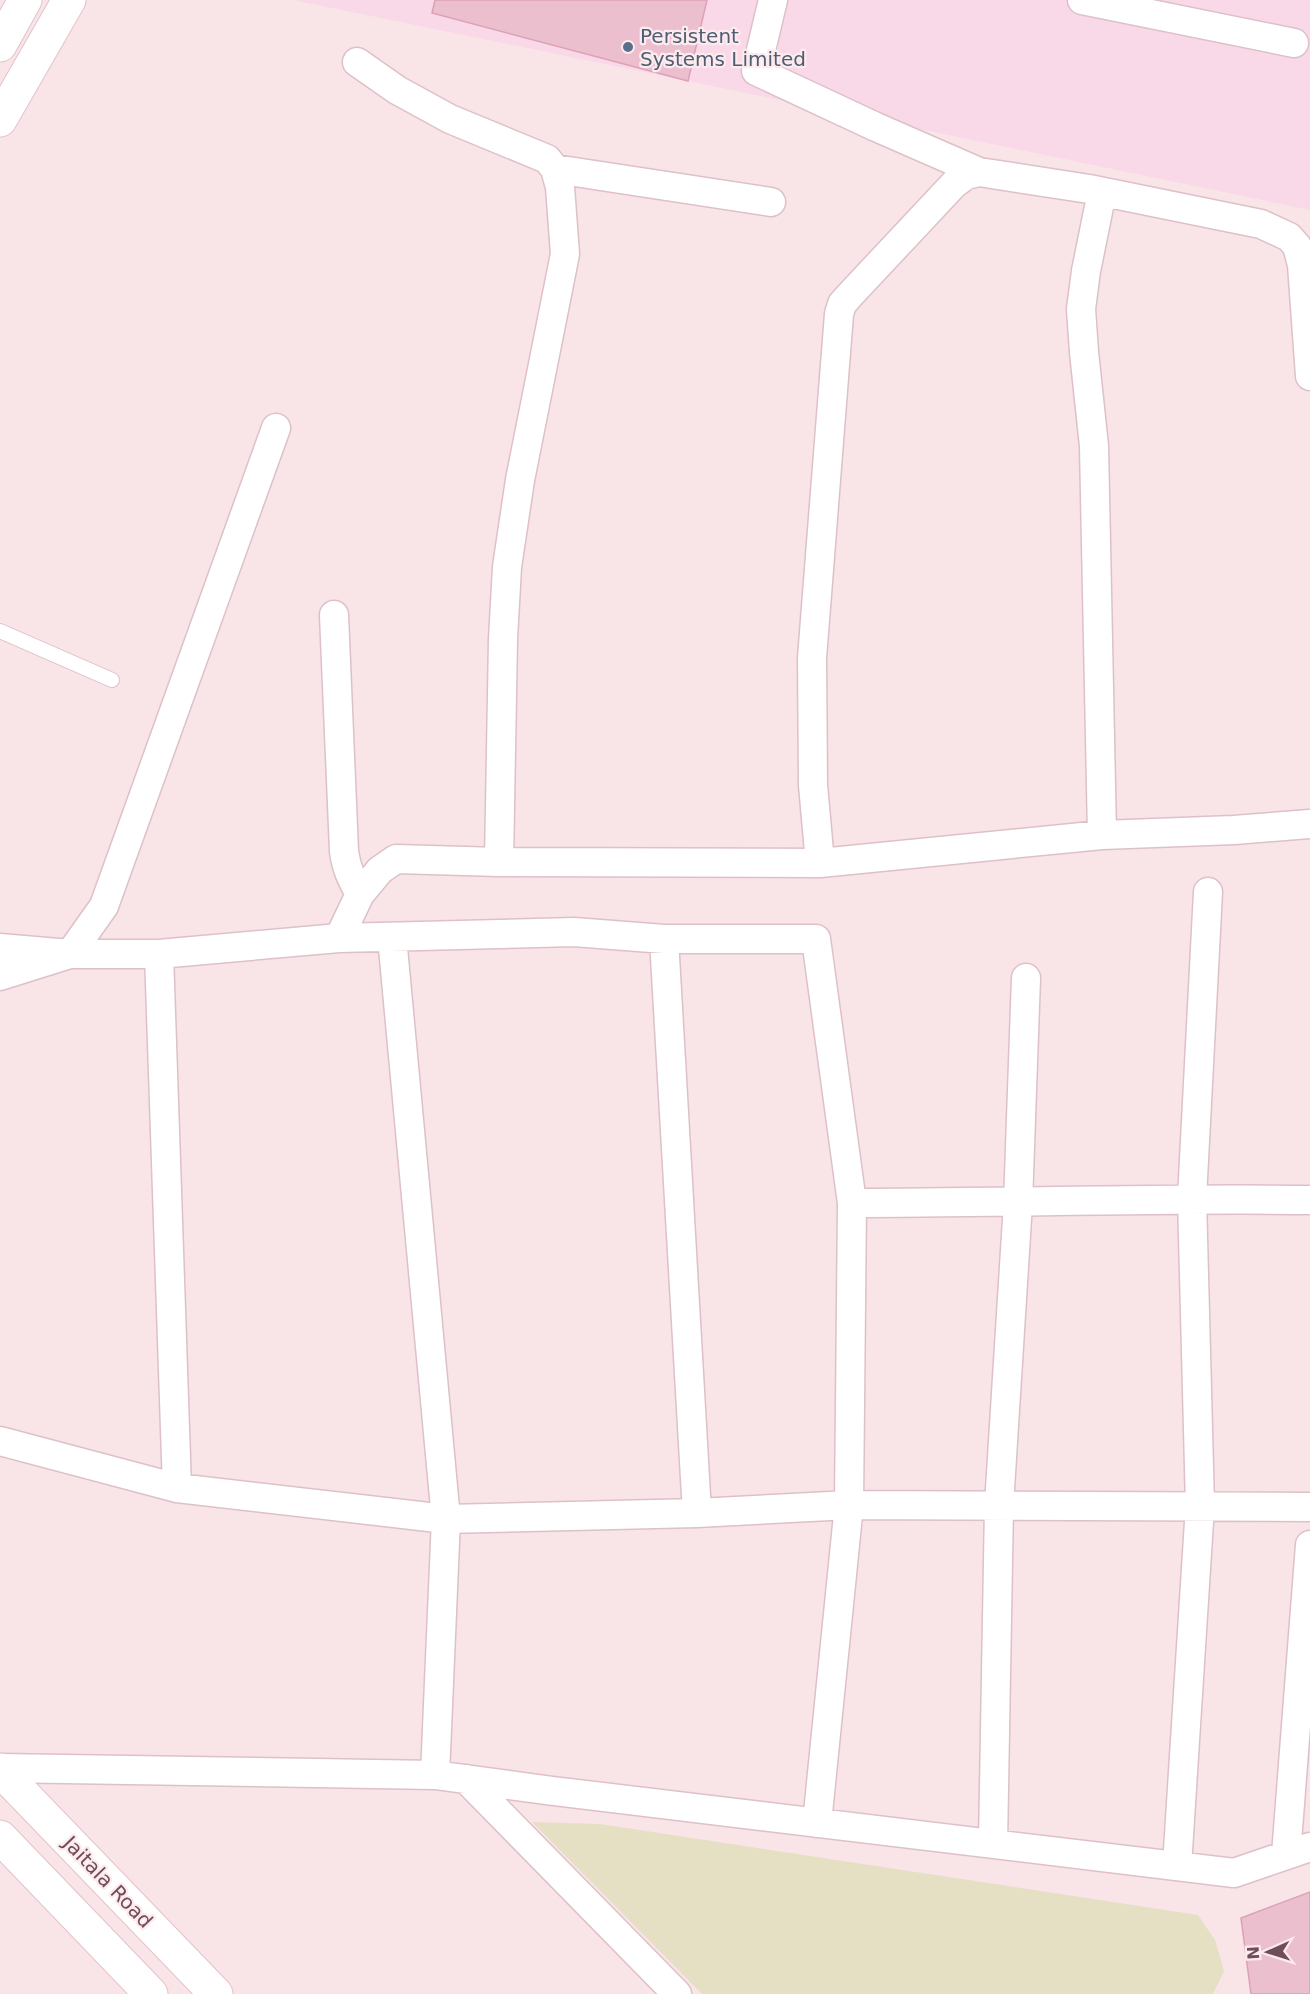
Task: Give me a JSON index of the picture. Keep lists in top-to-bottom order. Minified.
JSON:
{"streets":{"main road":["Jaitala Road"]},"places":["Persistent Systems Limited"],"north":"left"}
